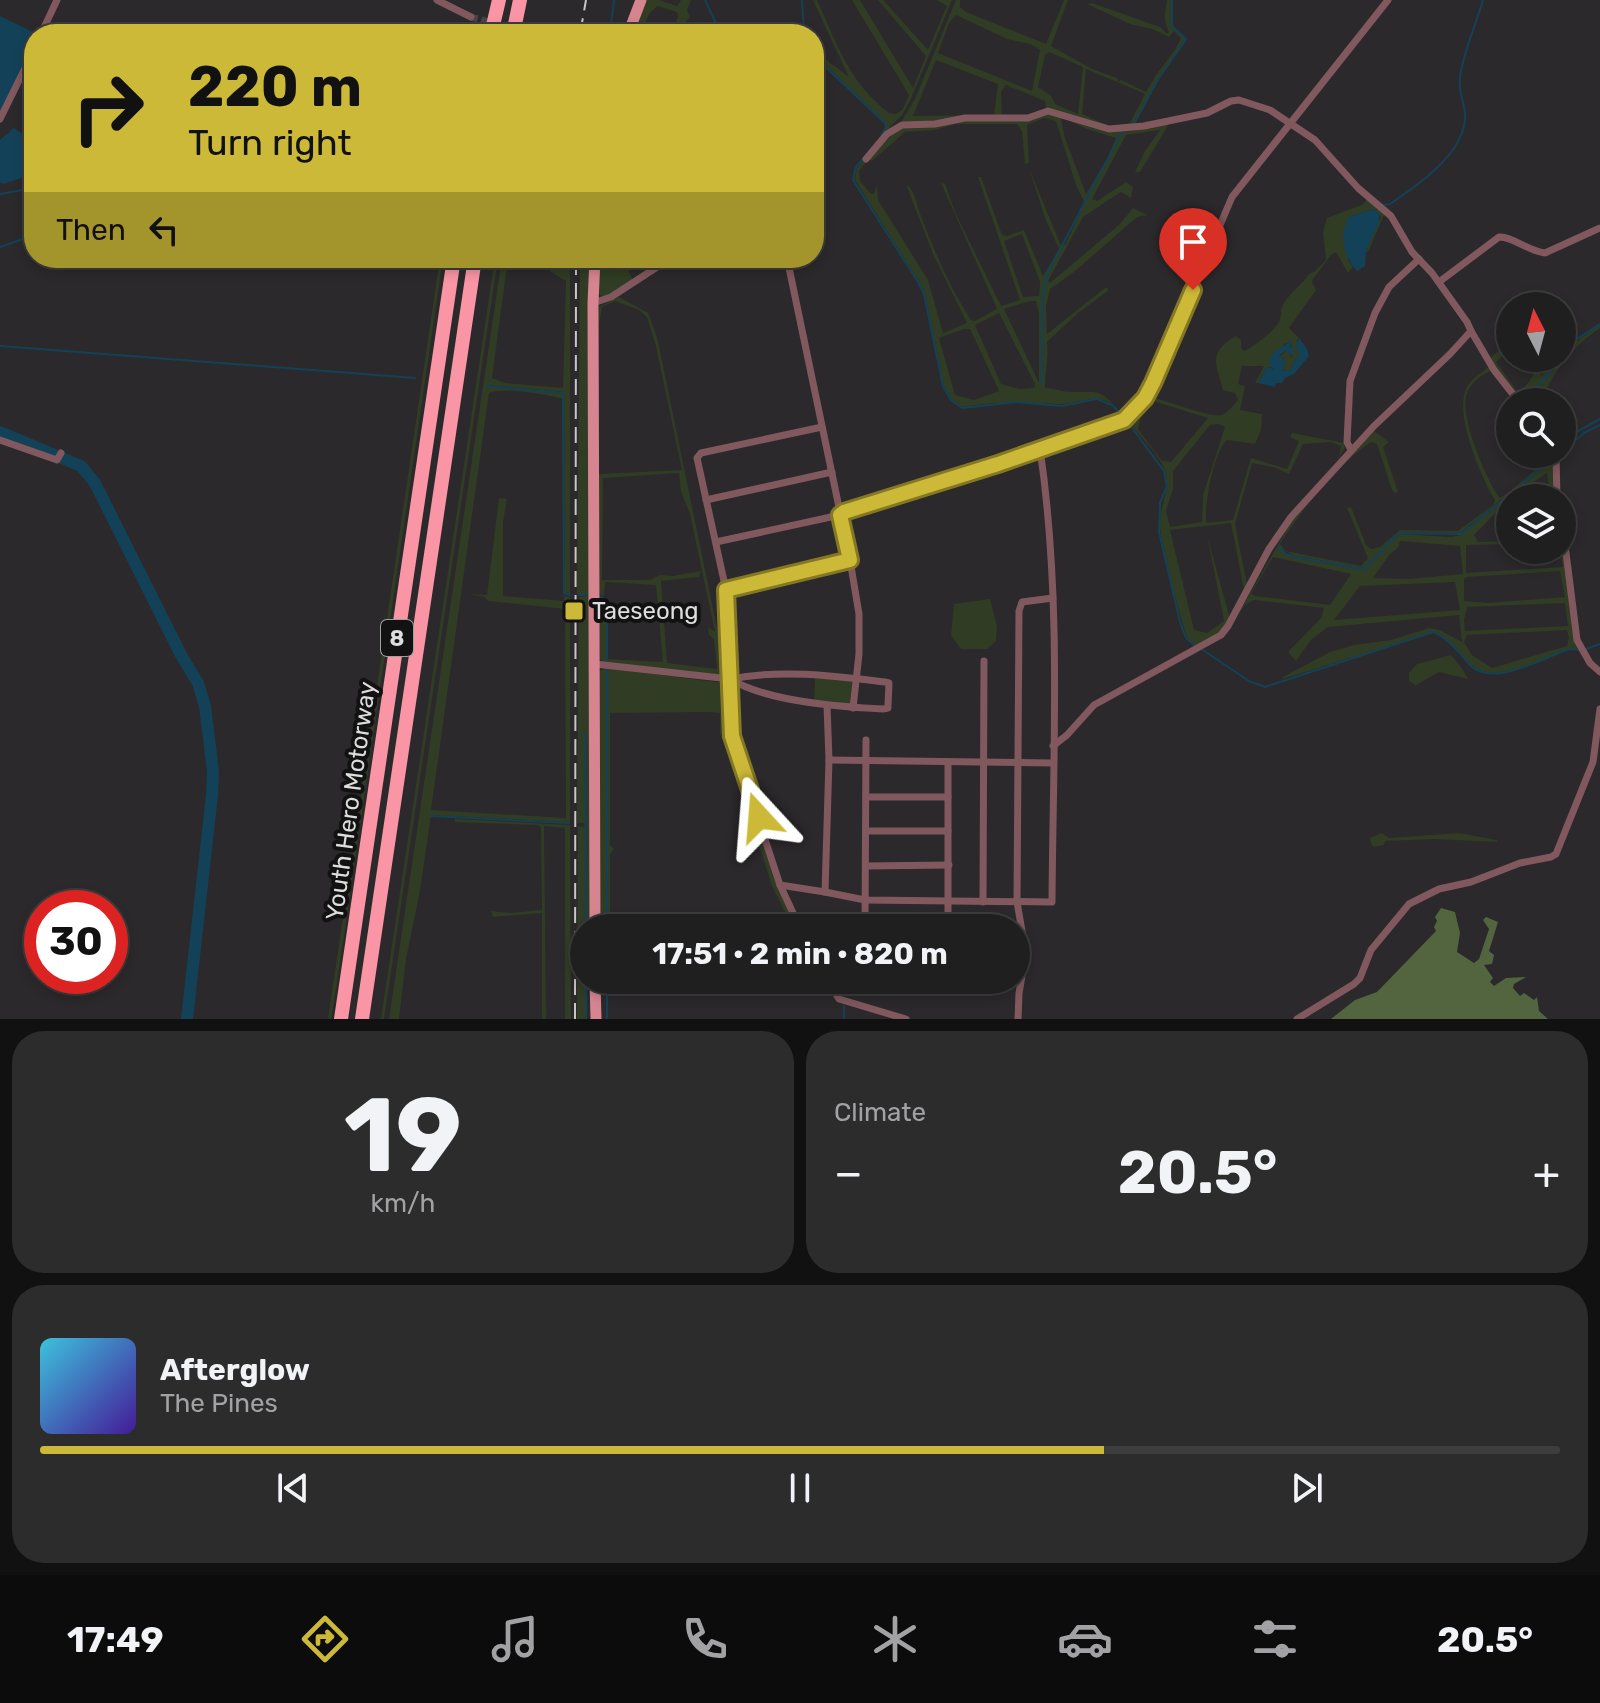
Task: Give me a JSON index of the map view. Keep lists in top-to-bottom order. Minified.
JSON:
{"streets":{"highway":["8","Youth Hero Motorway"]},"places":{"transit":["Taeseong"]},"north":"top","page":{"turn":["220 m","Turn right"],"then":"Then","limit":"30","trip":"17:51 · 2 min · 820 m","tile":[["19","km/h"],"Climate"],"heat":["−","20.5°","+"],"song":["Afterglow","The Pines"],"tabs":["17:49","20.5°"]}}
